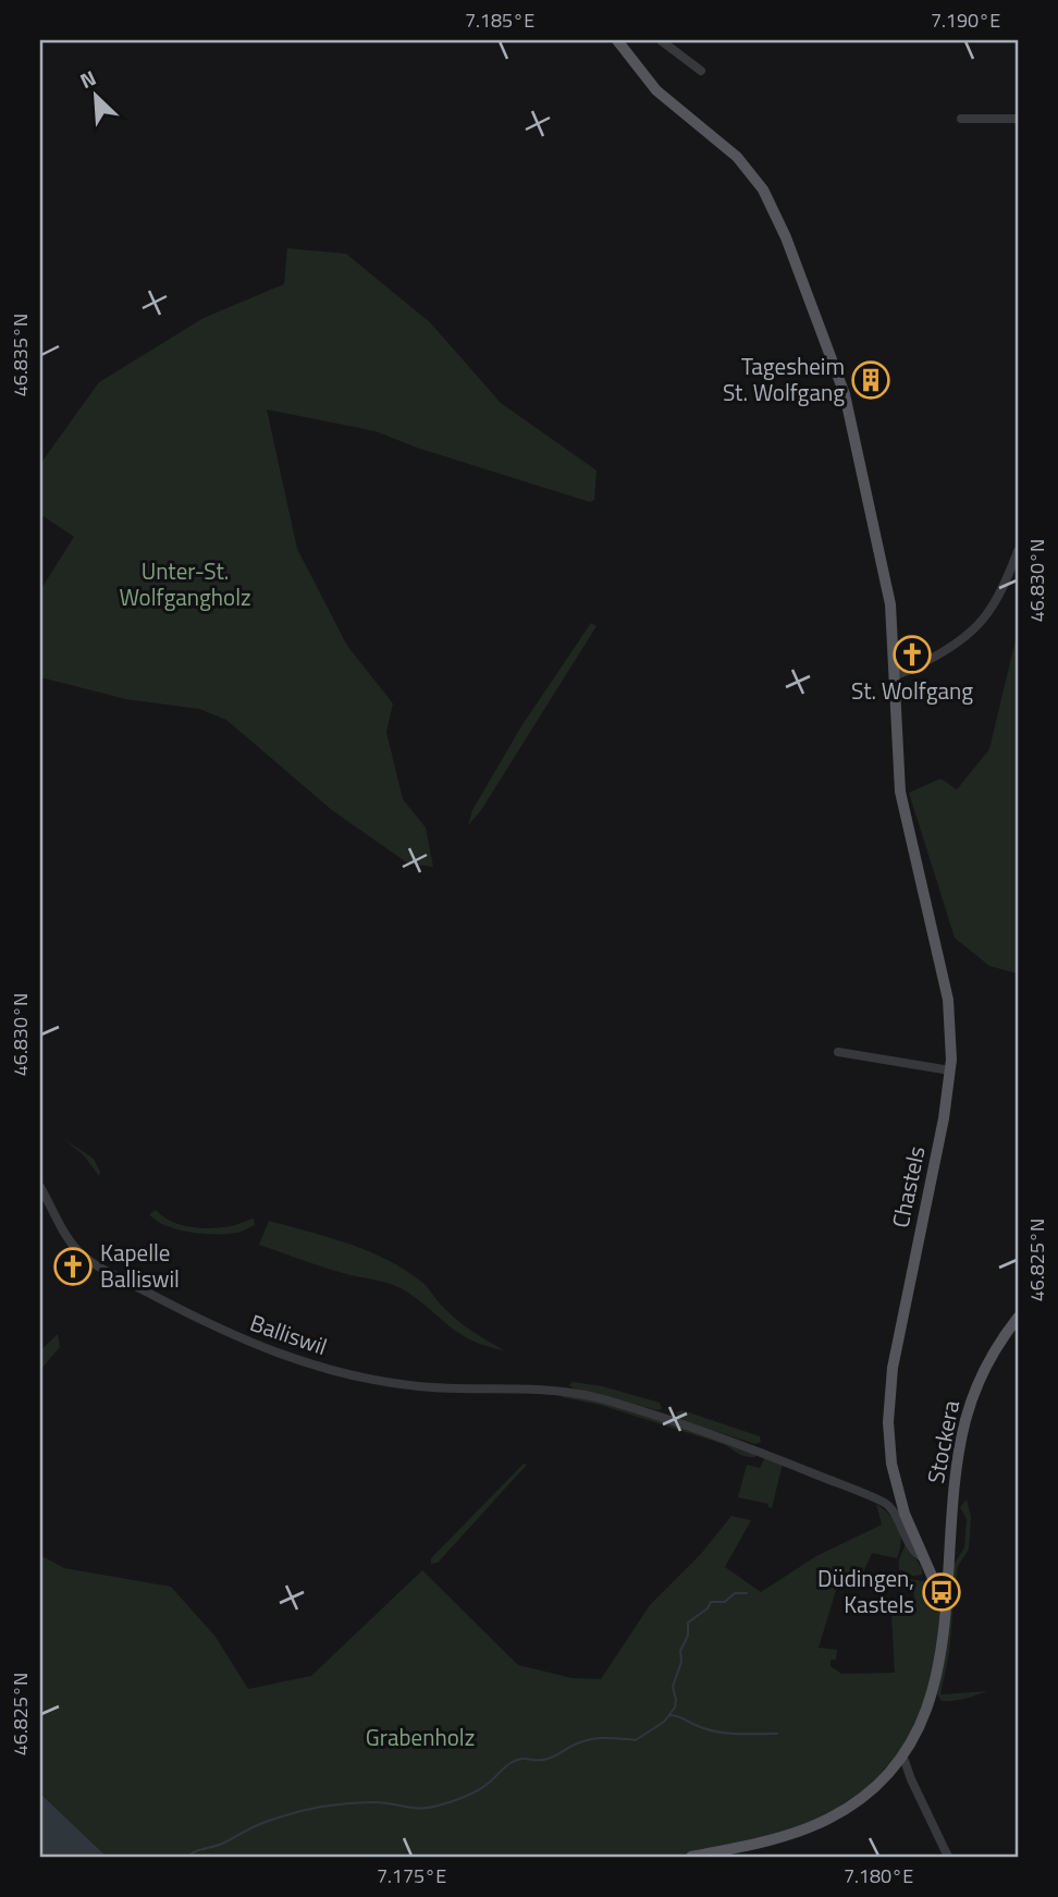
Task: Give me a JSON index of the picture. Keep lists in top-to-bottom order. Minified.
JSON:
{"streets":{"main road":["Chastels","Stockera"],"street":["Balliswil"]},"crossings":[["Chastels","Balliswil"],["Chastels","Stockera"]],"parks":["Unter-St. Wolfgangholz","Grabenholz"],"places":{"building":["Tagesheim St. Wolfgang"],"church":["St. Wolfgang","Kapelle Balliswil"],"bus stop":["Düdingen, Kastels"]},"north":"top left","coordinates":["7.185°E","7.190°E","46.835°N","46.830°N","46.825°N","7.175°E","7.180°E"]}
